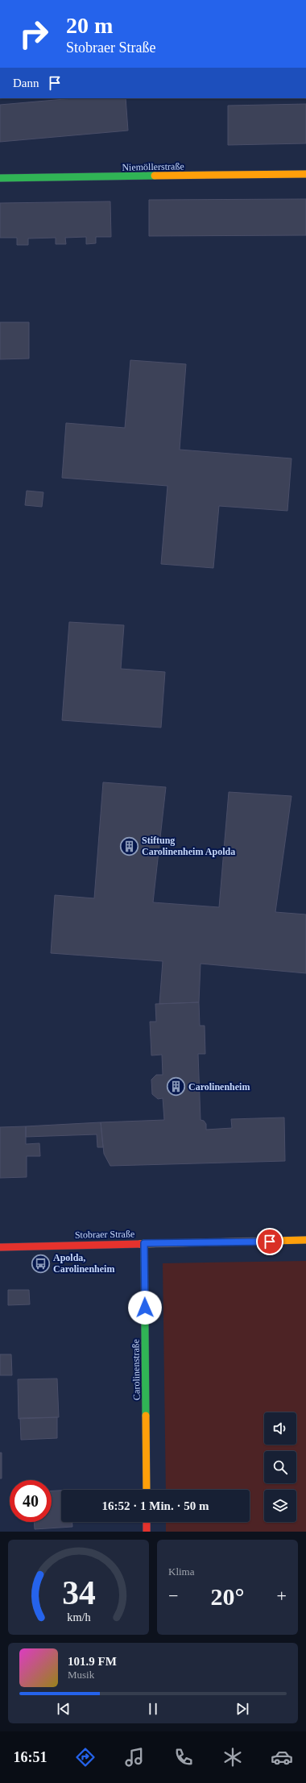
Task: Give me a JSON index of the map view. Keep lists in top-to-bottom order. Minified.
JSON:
{"streets":{"street":["Niemöllerstraße","Stobraer Straße","Carolinenstraße"]},"crossings":[["Stobraer Straße","Carolinenstraße"]],"places":{"building":["Stiftung Carolinenheim Apolda","Carolinenheim"],"bus stop":["Apolda, Carolinenheim"]},"page":{"turn":["20 m","Stobraer Straße"],"then":"Dann","limit":"40","trip":"16:52 · 1 Min. · 50 m","tile":"Klima","heat":["−","20°","+"],"song":["101.9 FM","Musik"],"tabs":"16:51","gauge":["34","km/h"]}}
